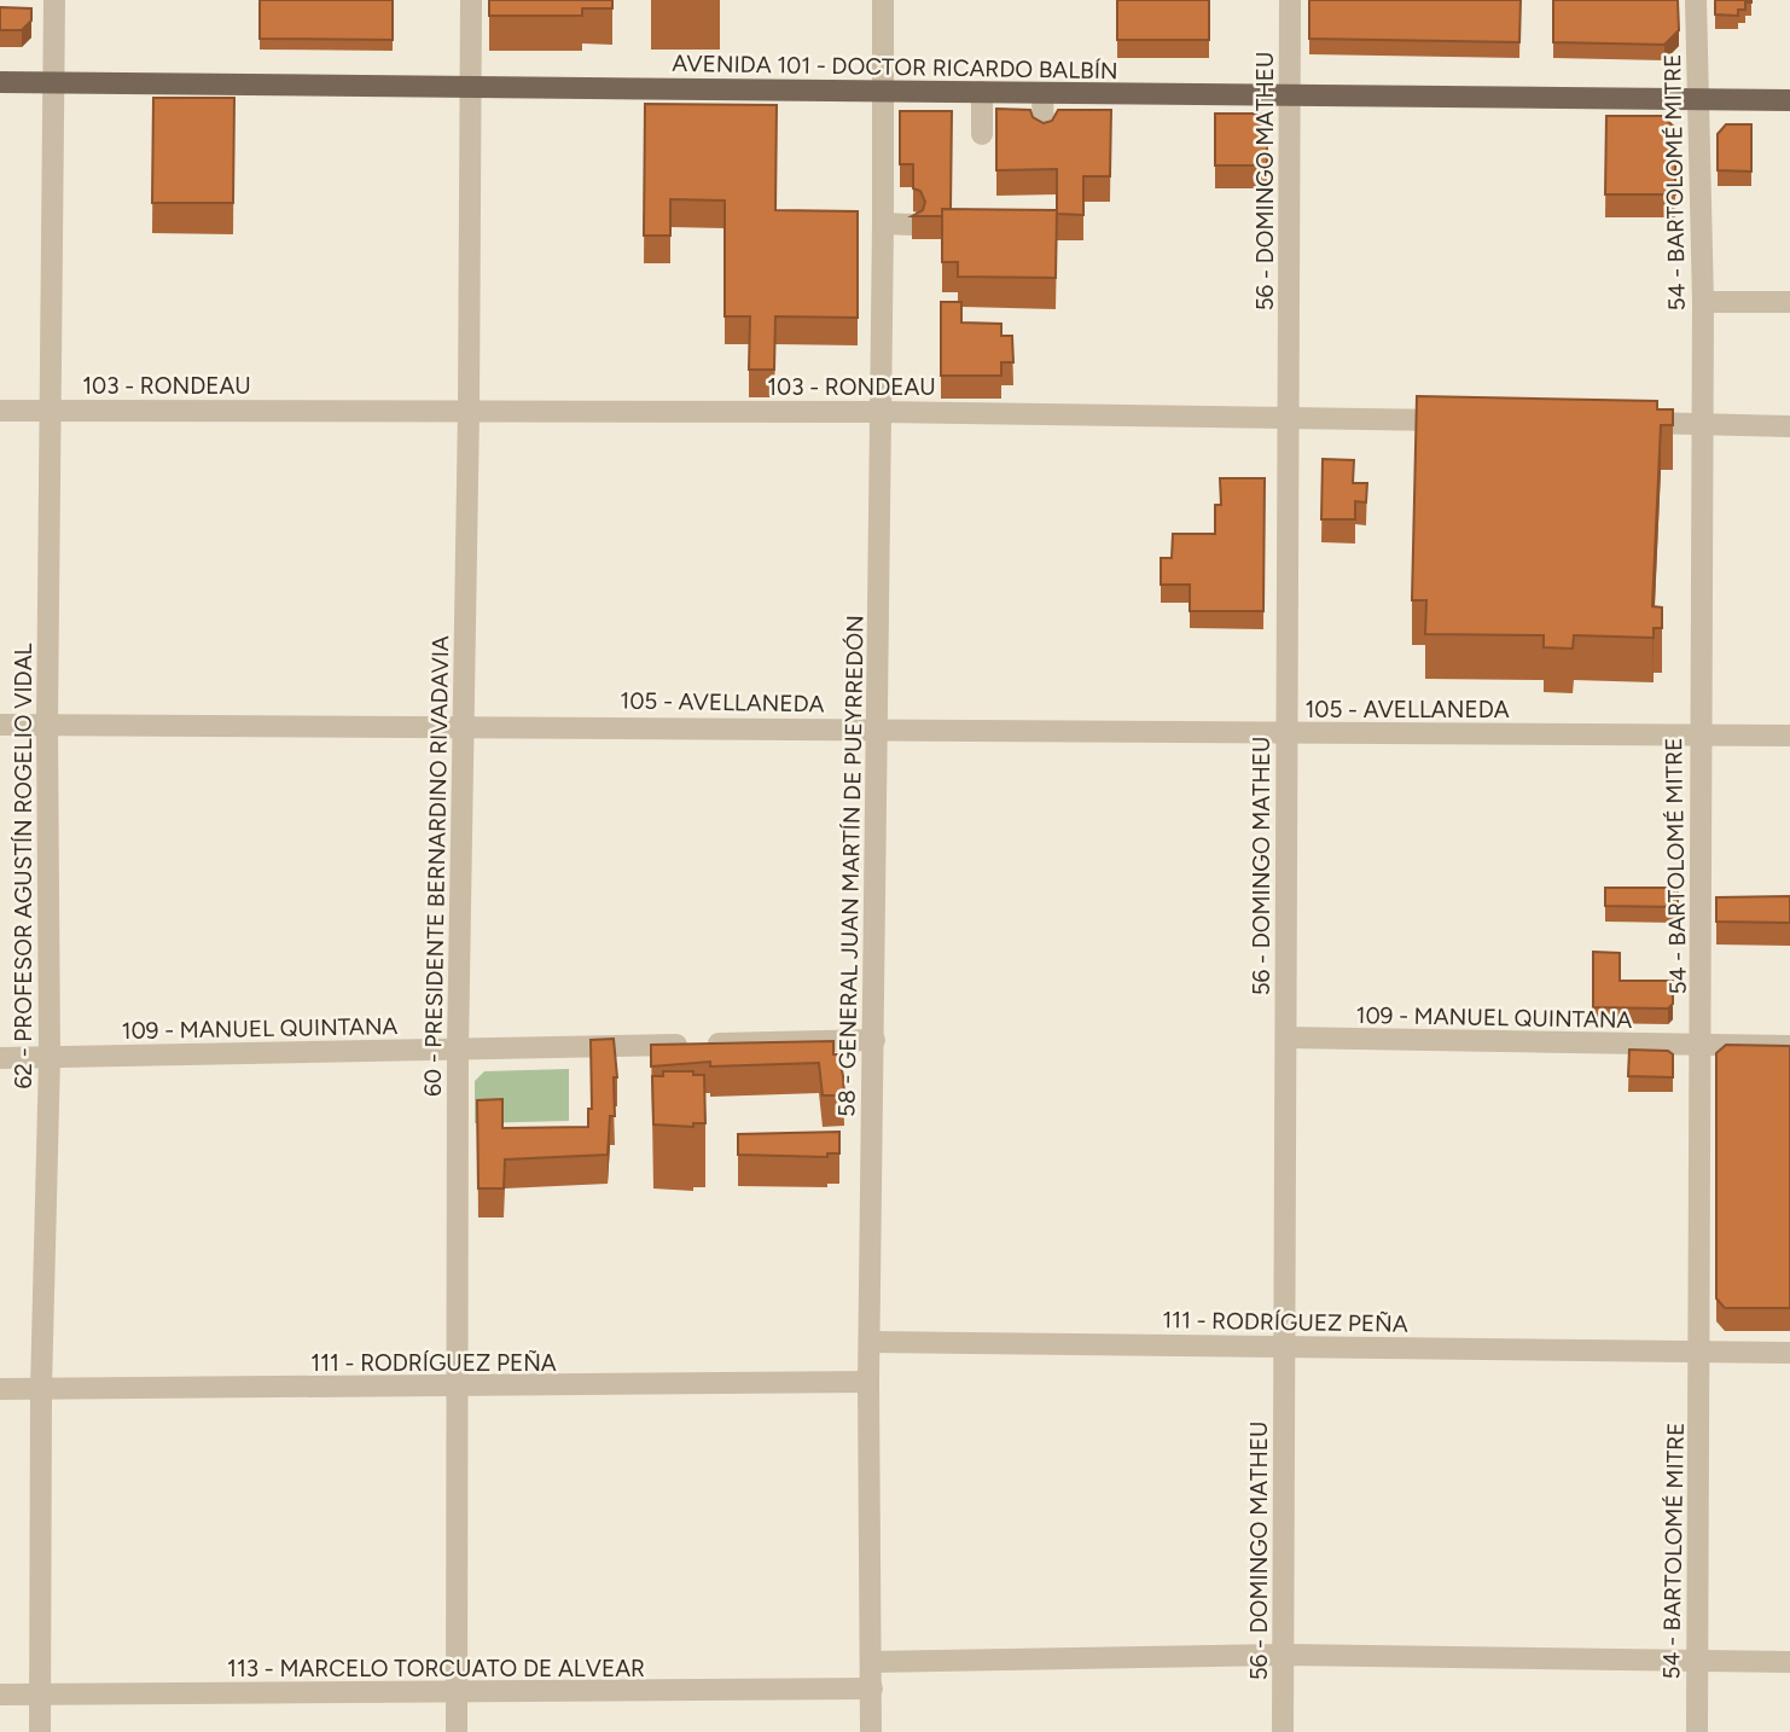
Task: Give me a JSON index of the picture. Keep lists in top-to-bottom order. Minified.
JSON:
{"streets":{"main road":["AVENIDA 101 - DOCTOR RICARDO BALBÍN"],"street":["56 - DOMINGO MATHEU","54 - BARTOLOMÉ MITRE","103 - RONDEAU","105 - AVELLANEDA","62 - PROFESOR AGUSTÍN ROGELIO VIDAL","60 - PRESIDENTE BERNARDINO RIVADAVIA","58 - GENERAL JUAN MARTÍN DE PUEYRREDÓN","109 - MANUEL QUINTANA","111 - RODRÍGUEZ PEÑA","113 - MARCELO TORCUATO DE ALVEAR"]},"crossings":[["AVENIDA 101 - DOCTOR RICARDO BALBÍN","56 - DOMINGO MATHEU"],["AVENIDA 101 - DOCTOR RICARDO BALBÍN","54 - BARTOLOMÉ MITRE"],["AVENIDA 101 - DOCTOR RICARDO BALBÍN","62 - PROFESOR AGUSTÍN ROGELIO VIDAL"],["AVENIDA 101 - DOCTOR RICARDO BALBÍN","60 - PRESIDENTE BERNARDINO RIVADAVIA"],["AVENIDA 101 - DOCTOR RICARDO BALBÍN","58 - GENERAL JUAN MARTÍN DE PUEYRREDÓN"],["56 - DOMINGO MATHEU","103 - RONDEAU"],["56 - DOMINGO MATHEU","105 - AVELLANEDA"],["56 - DOMINGO MATHEU","109 - MANUEL QUINTANA"],["56 - DOMINGO MATHEU","111 - RODRÍGUEZ PEÑA"],["54 - BARTOLOMÉ MITRE","105 - AVELLANEDA"],["54 - BARTOLOMÉ MITRE","109 - MANUEL QUINTANA"],["54 - BARTOLOMÉ MITRE","111 - RODRÍGUEZ PEÑA"],["103 - RONDEAU","62 - PROFESOR AGUSTÍN ROGELIO VIDAL"],["103 - RONDEAU","60 - PRESIDENTE BERNARDINO RIVADAVIA"],["103 - RONDEAU","58 - GENERAL JUAN MARTÍN DE PUEYRREDÓN"],["105 - AVELLANEDA","62 - PROFESOR AGUSTÍN ROGELIO VIDAL"],["105 - AVELLANEDA","60 - PRESIDENTE BERNARDINO RIVADAVIA"],["105 - AVELLANEDA","58 - GENERAL JUAN MARTÍN DE PUEYRREDÓN"],["62 - PROFESOR AGUSTÍN ROGELIO VIDAL","109 - MANUEL QUINTANA"],["62 - PROFESOR AGUSTÍN ROGELIO VIDAL","111 - RODRÍGUEZ PEÑA"],["62 - PROFESOR AGUSTÍN ROGELIO VIDAL","113 - MARCELO TORCUATO DE ALVEAR"],["60 - PRESIDENTE BERNARDINO RIVADAVIA","109 - MANUEL QUINTANA"],["60 - PRESIDENTE BERNARDINO RIVADAVIA","111 - RODRÍGUEZ PEÑA"],["60 - PRESIDENTE BERNARDINO RIVADAVIA","113 - MARCELO TORCUATO DE ALVEAR"],["58 - GENERAL JUAN MARTÍN DE PUEYRREDÓN","109 - MANUEL QUINTANA"],["58 - GENERAL JUAN MARTÍN DE PUEYRREDÓN","111 - RODRÍGUEZ PEÑA"],["58 - GENERAL JUAN MARTÍN DE PUEYRREDÓN","113 - MARCELO TORCUATO DE ALVEAR"]]}
